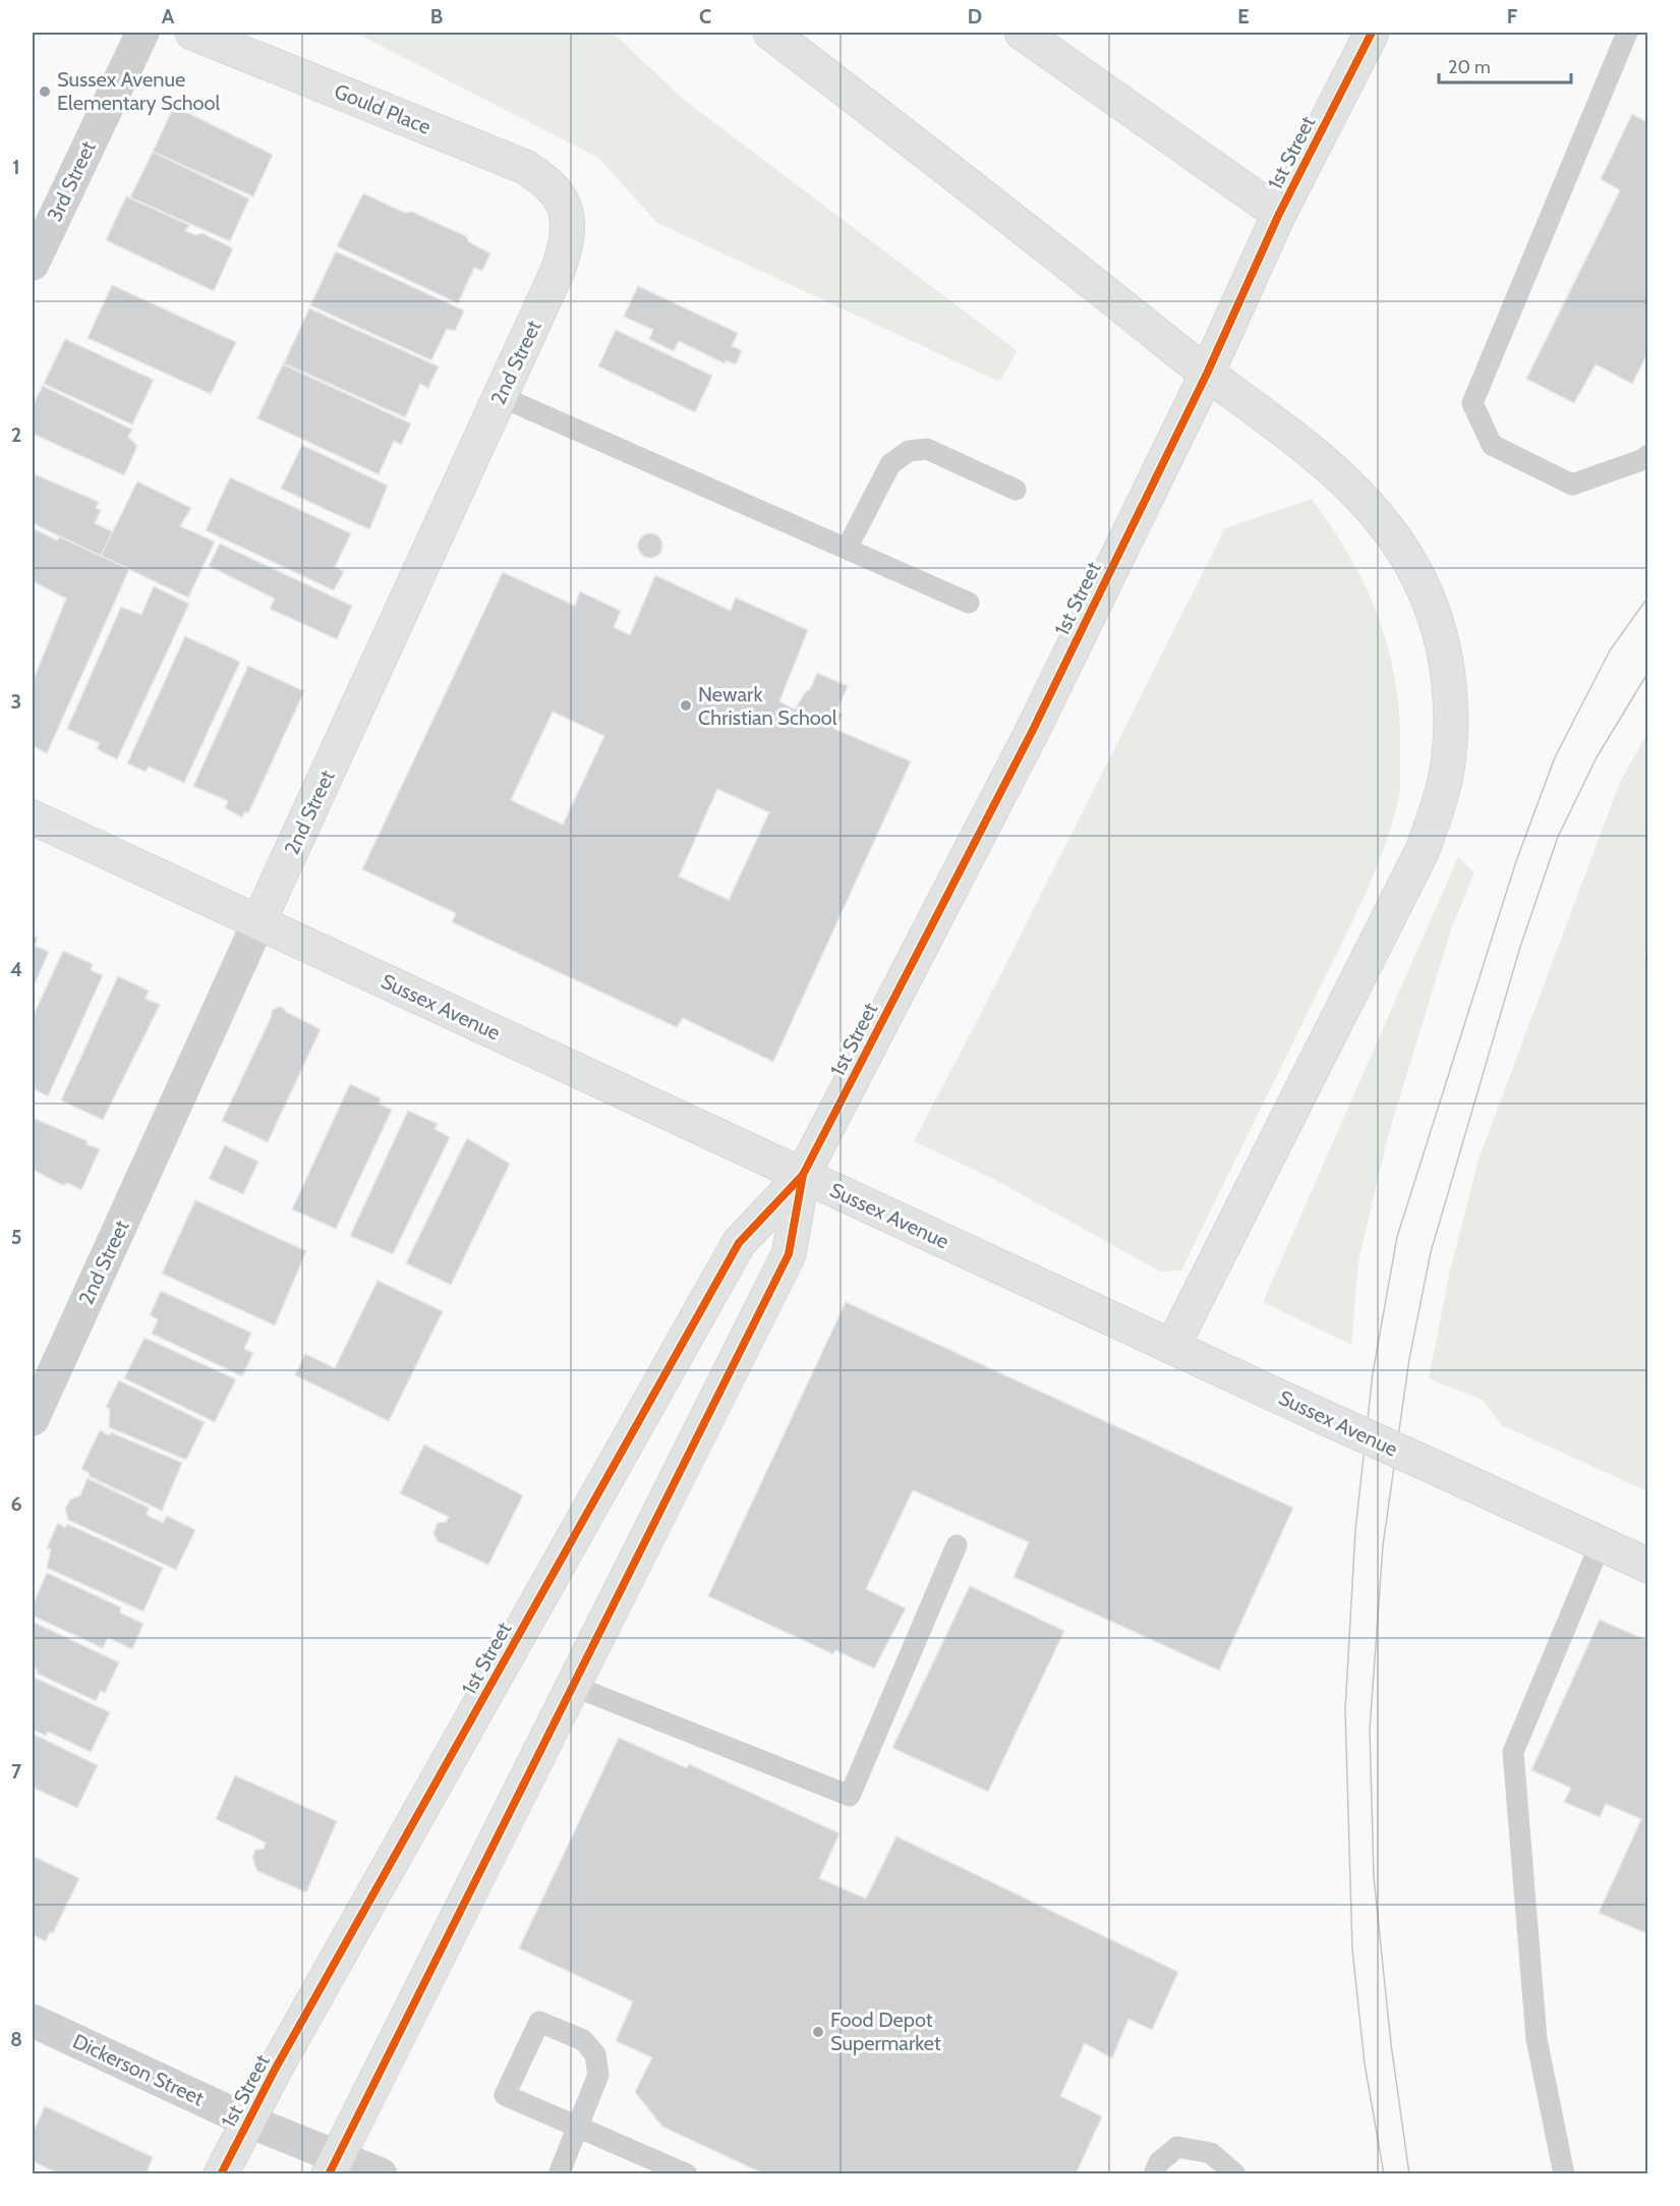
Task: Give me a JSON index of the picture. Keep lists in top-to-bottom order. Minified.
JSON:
{"streets":{"main road":["Gould Place","1st Street","2nd Street","Sussex Avenue"],"street":["3rd Street","Dickerson Street"]},"crossings":[["Gould Place","2nd Street"],["1st Street","Sussex Avenue"],["1st Street","Dickerson Street"],["2nd Street","Sussex Avenue"]],"places":["Sussex Avenue Elementary School","Newark Christian School","Food Depot Supermarket"],"scale_bar":"20 m","grid":{"columns":["A","B","C","D","E","F"],"rows":["1","2","3","4","5","6","7","8"]}}
